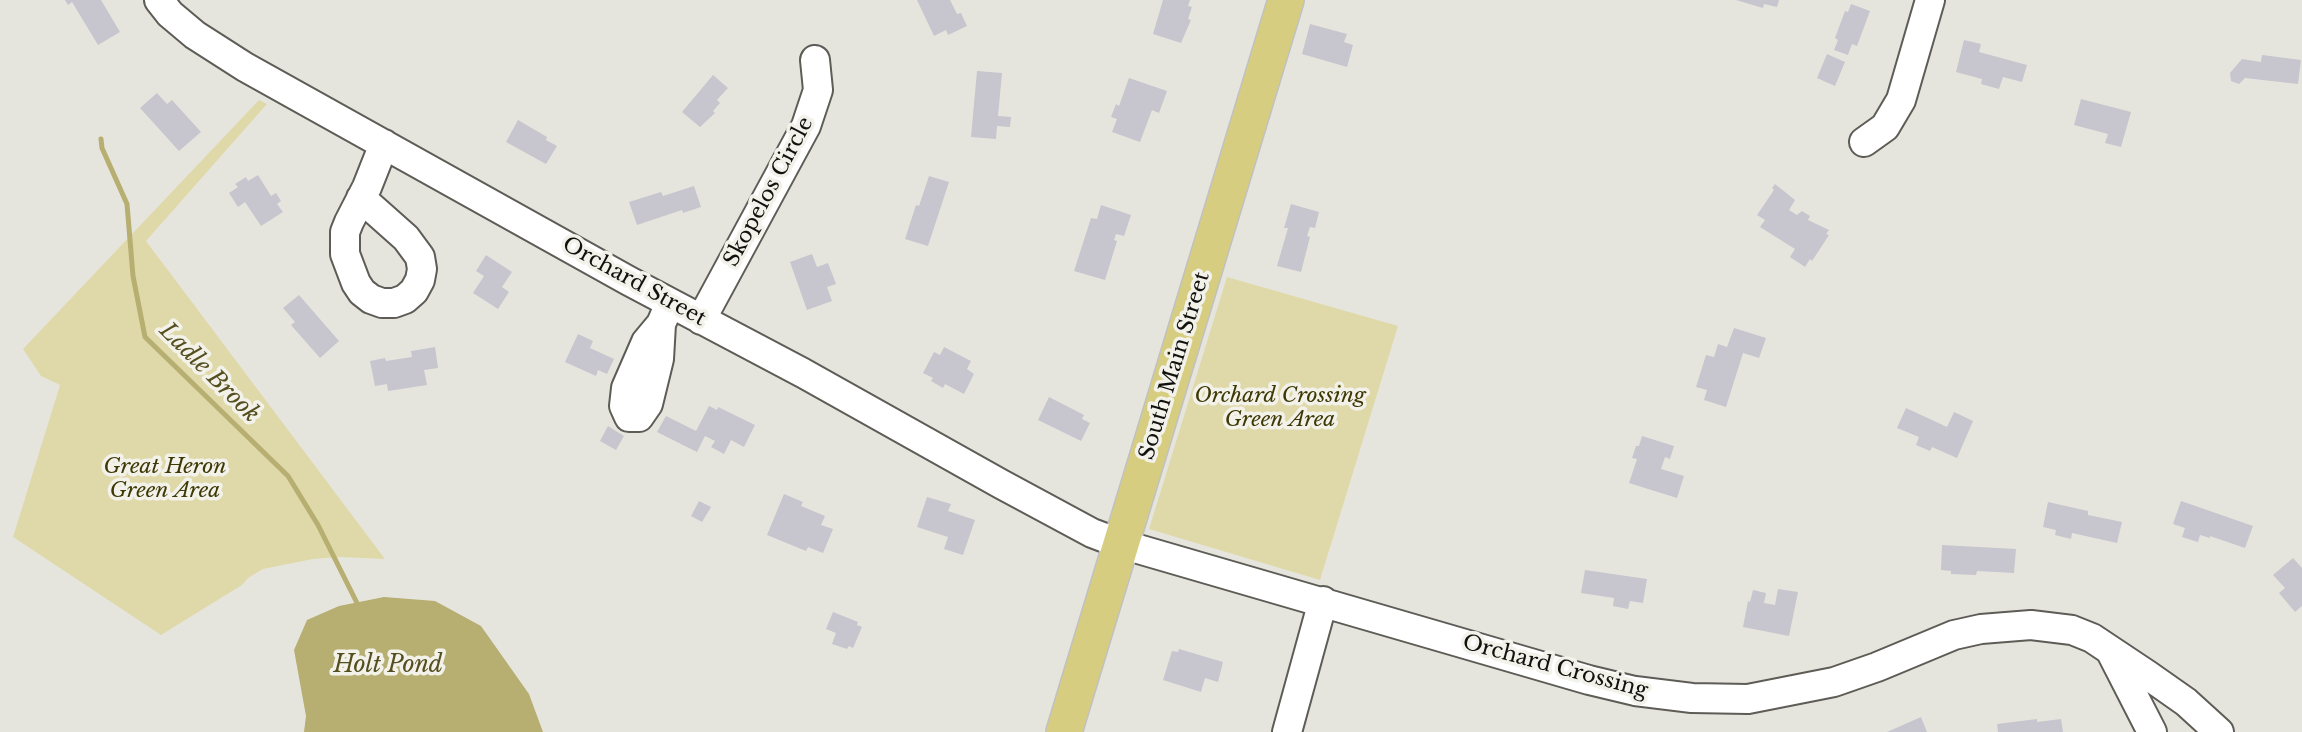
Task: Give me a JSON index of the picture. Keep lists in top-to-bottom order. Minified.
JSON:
{"streets":{"main road":["South Main Street"],"street":["Skopelos Circle","Orchard Street","Orchard Crossing"]},"crossings":[["Skopelos Circle","Orchard Street"],["Orchard Street","South Main Street"],["Orchard Street","Orchard Crossing"],["South Main Street","Orchard Crossing"]],"water":["Ladle Brook","Holt Pond"],"parks":["Orchard Crossing Green Area","Great Heron Green Area"]}
